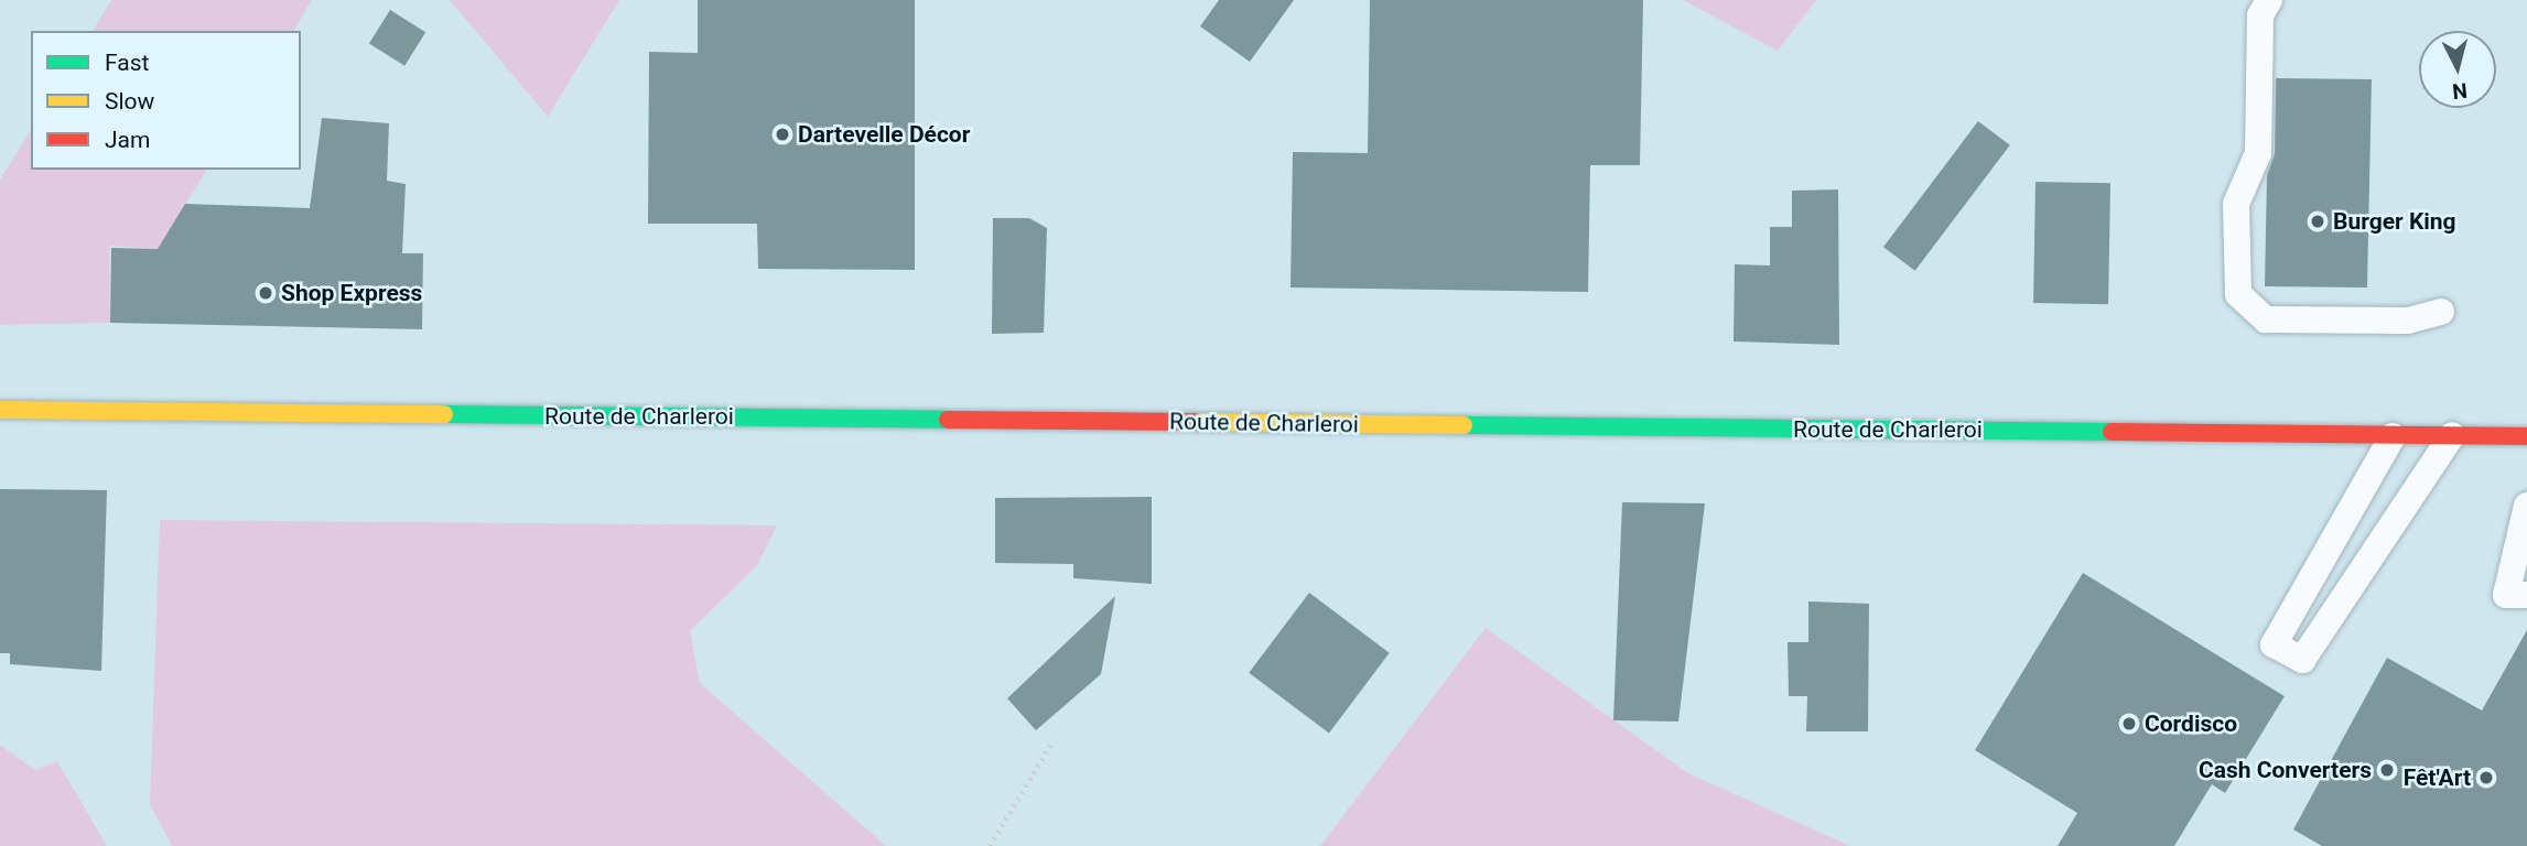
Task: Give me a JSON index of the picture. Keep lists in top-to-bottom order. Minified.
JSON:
{"streets":{"main road":["Route de Charleroi"]},"places":["Dartevelle Décor","Burger King","Shop Express","Cordisco","Cash Converters","Fêt'Art"],"legend":["Fast","Slow","Jam"],"north":"bottom"}
